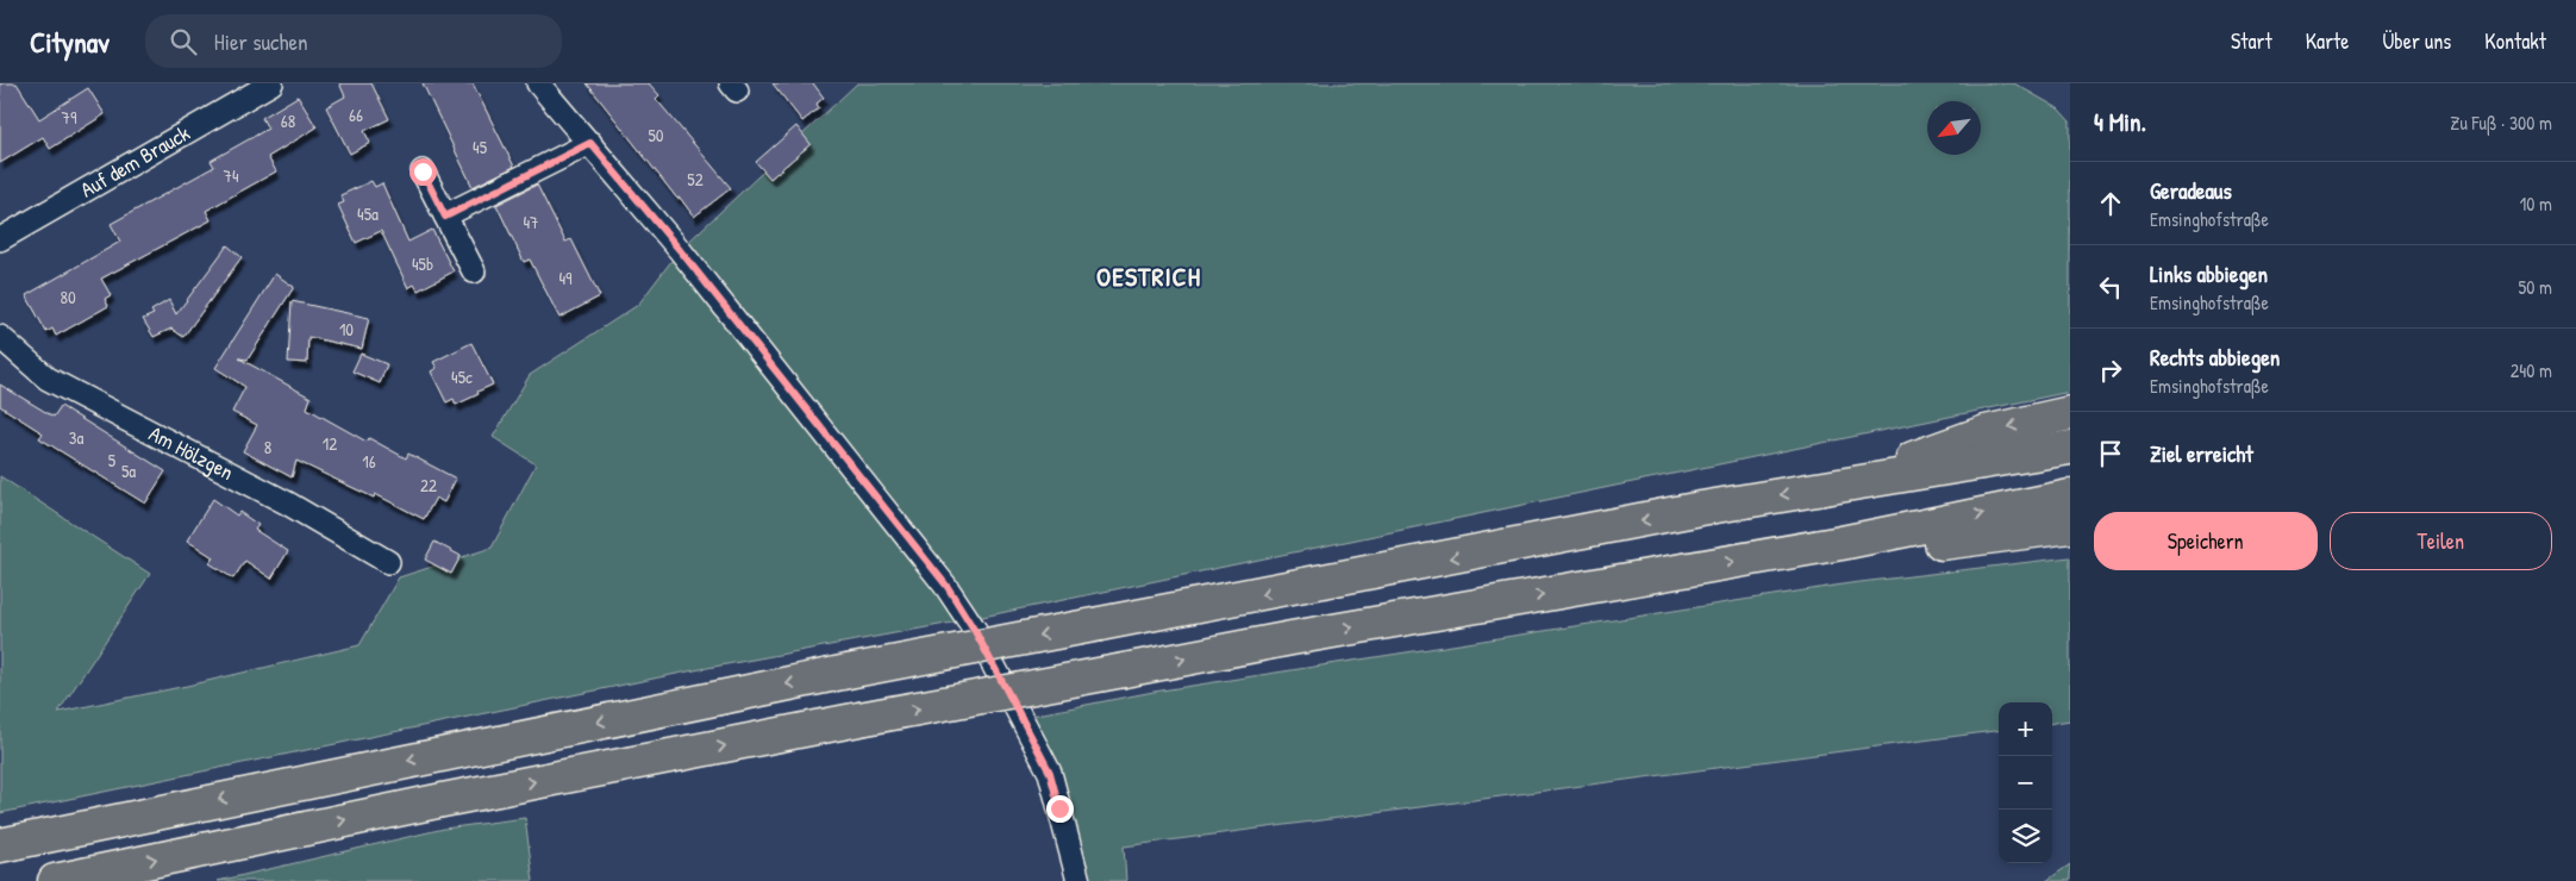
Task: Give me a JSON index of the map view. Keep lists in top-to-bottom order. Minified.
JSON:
{"streets":{"street":["Auf dem Brauck","Am Hölzgen"]},"districts":["OESTRICH"],"house_numbers":["66","79","68","50","45","74","52","45a","47","45b","49","80","10","45c","3a","12","8","5","16","5a","22"],"north":"bottom left","page":{"header":"Citynav","search":"Hier suchen","nav":["Start","Karte","Über uns","Kontakt"],"heading":["4 Min.","Zu Fuß · 300 m"],"list":[["Geradeaus","Emsinghofstraße","10 m"],["Links abbiegen","Emsinghofstraße","50 m"],["Rechts abbiegen","Emsinghofstraße","240 m"],"Ziel erreicht"],"buttons":["Speichern","Teilen"],"map_buttons":["+","−"]}}
